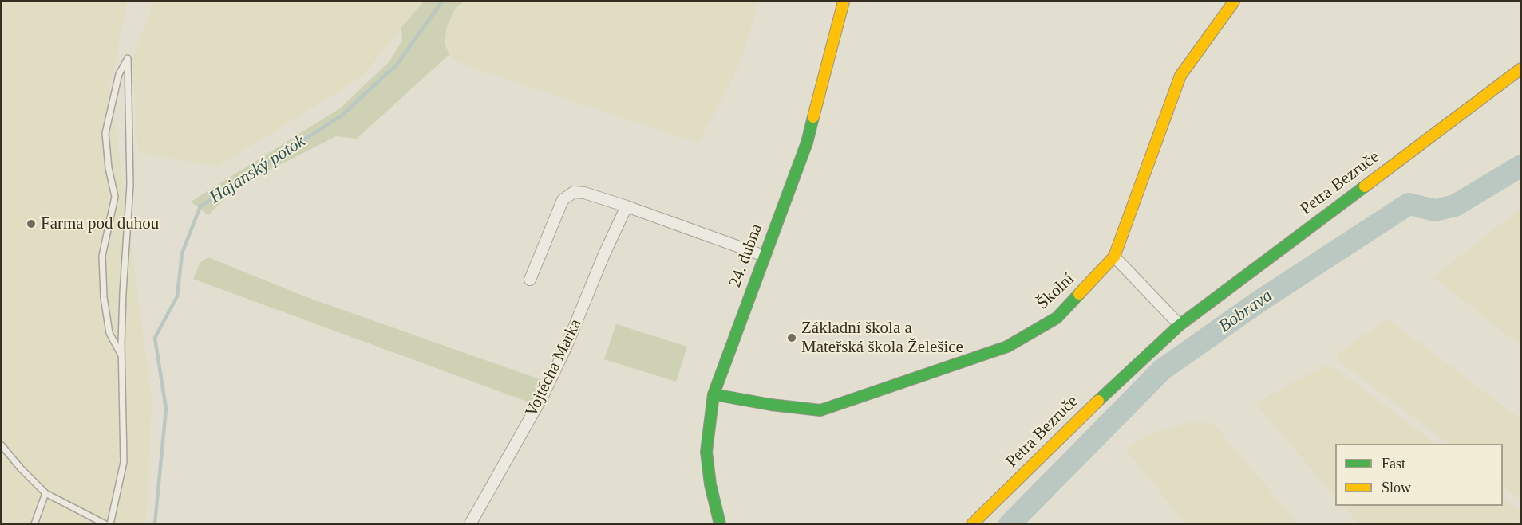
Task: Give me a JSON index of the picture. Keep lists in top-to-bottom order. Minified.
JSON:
{"streets":{"street":["Petra Bezruče","24. dubna","Školní","Vojtěcha Marka"]},"crossings":[["24. dubna","Školní"]],"water":["Hajanský potok","Bobrava"],"places":["Farma pod duhou","Základní škola a Mateřská škola Želešice"],"legend":["Fast","Slow"]}
